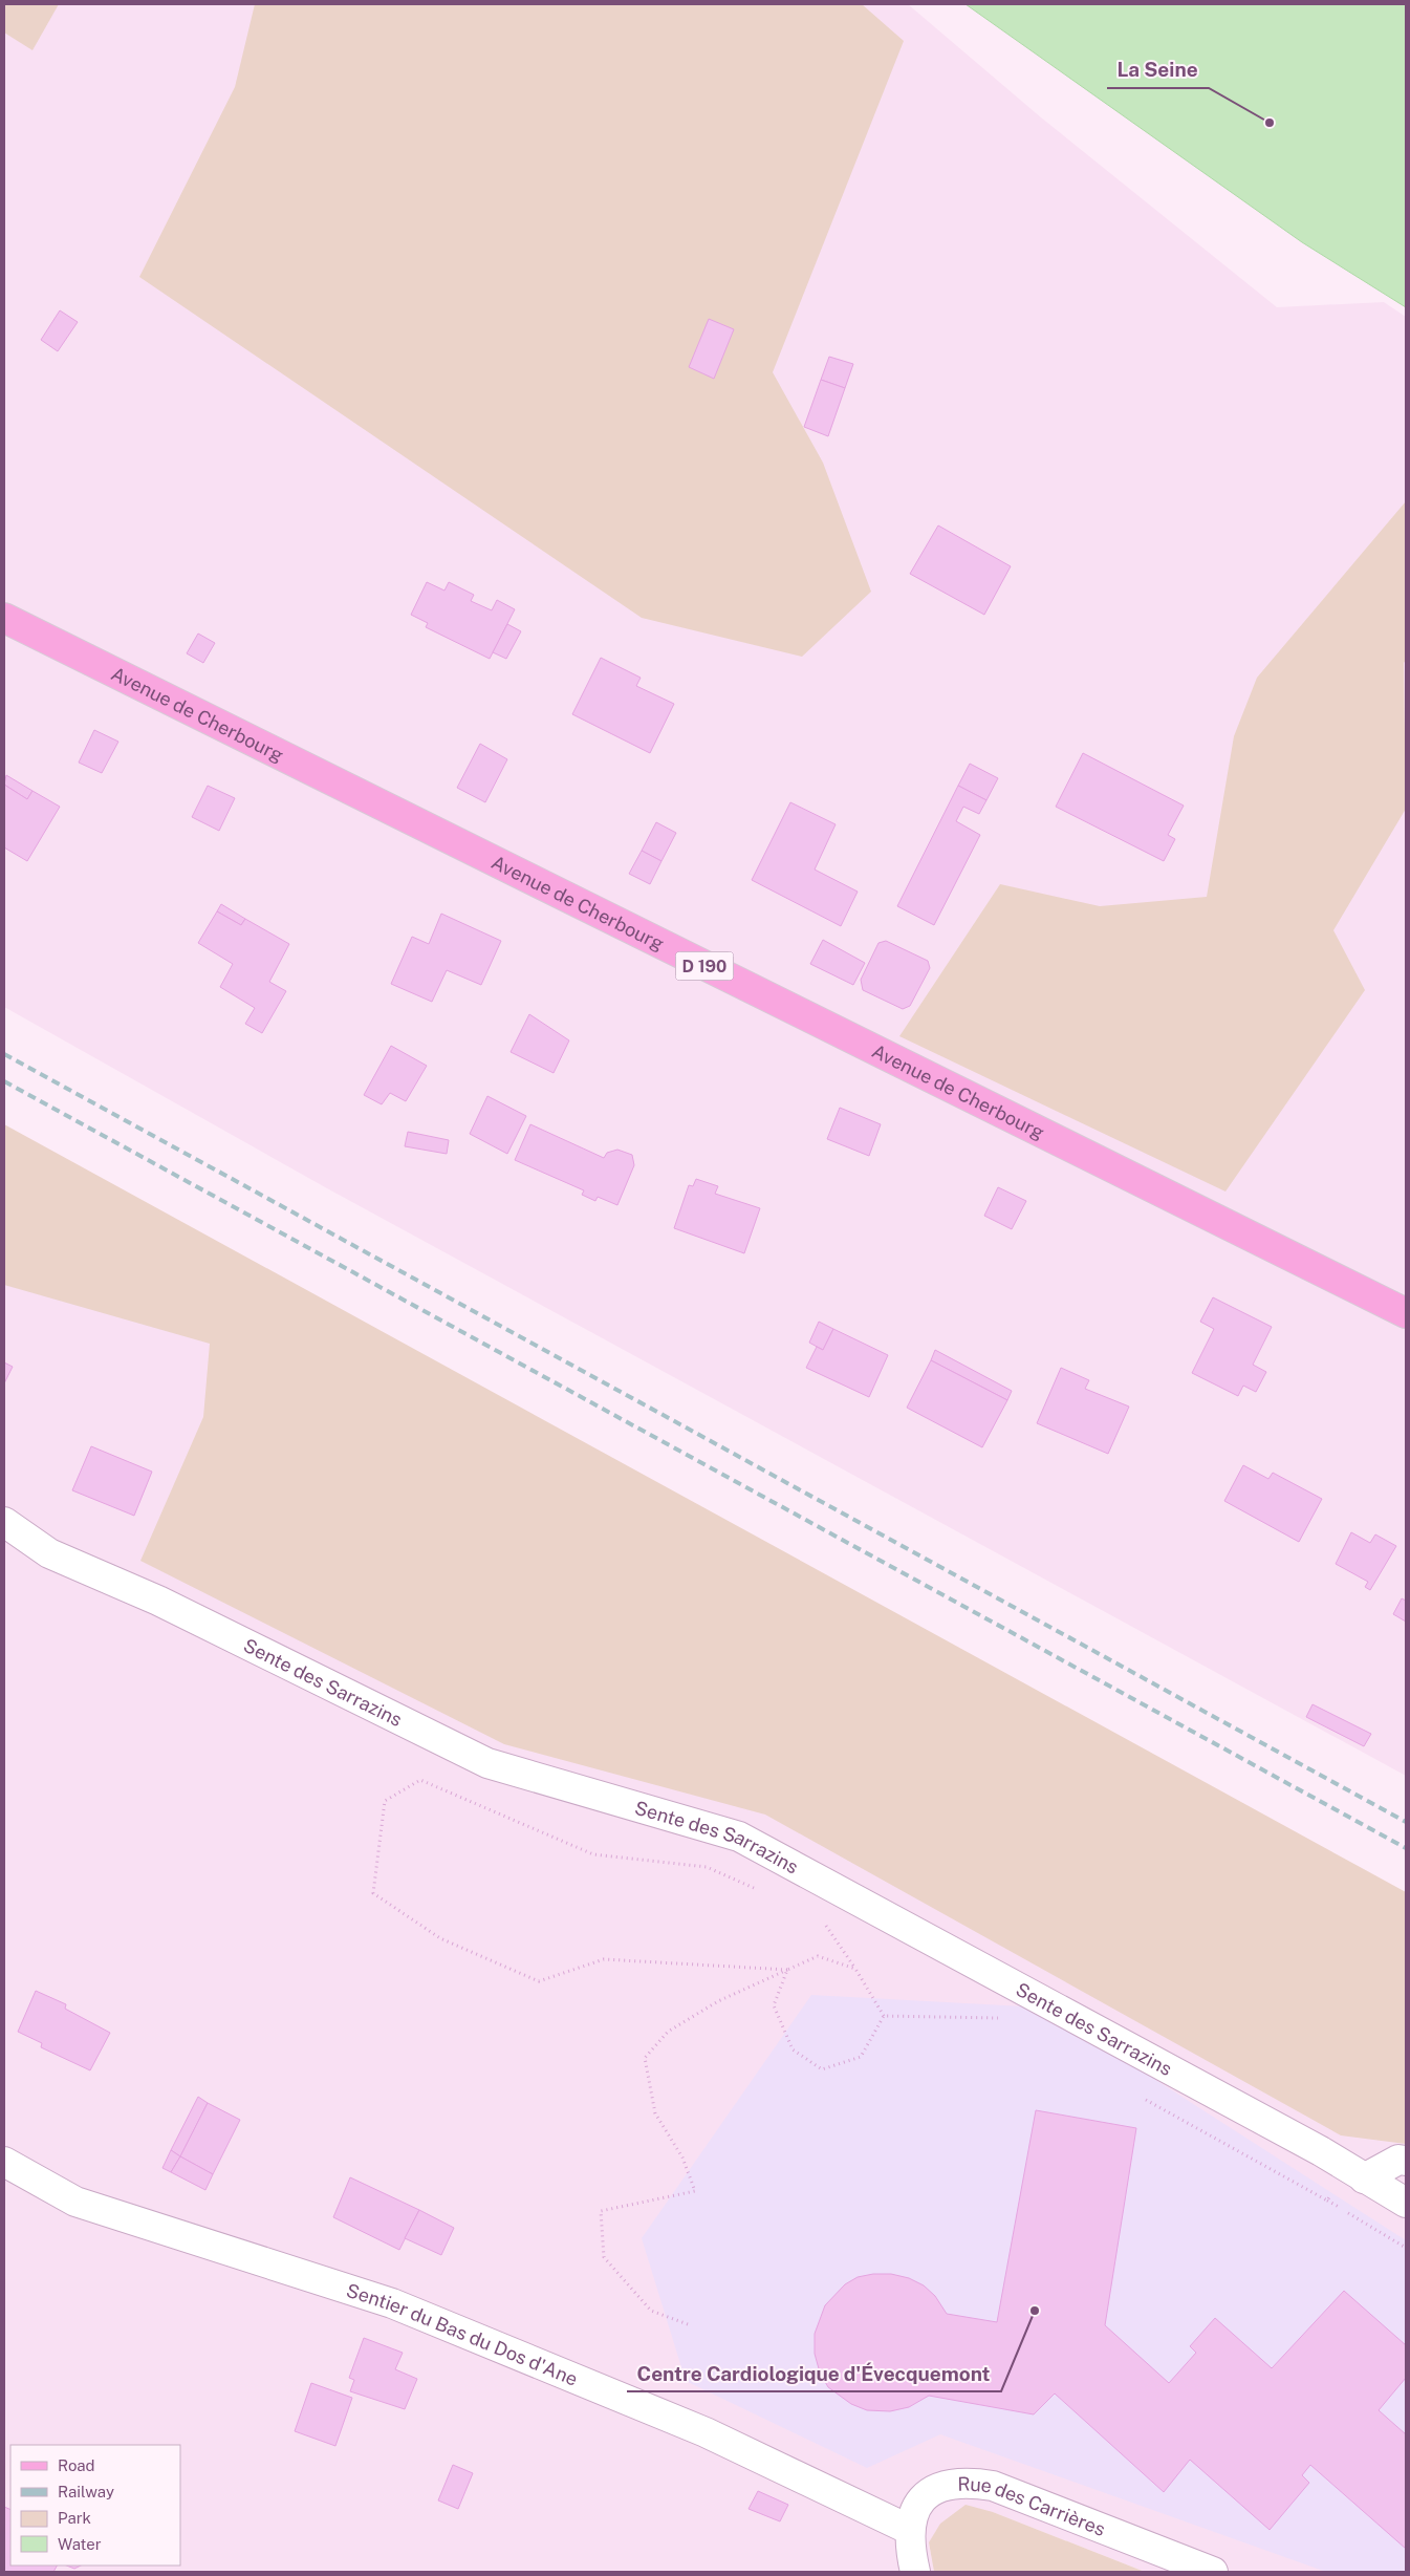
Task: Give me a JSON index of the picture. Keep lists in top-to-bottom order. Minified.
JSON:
{"streets":{"main road":["Avenue de Cherbourg","D 190"],"street":["Sente des Sarrazins","Sentier du Bas du Dos d'Ane","Rue des Carrières"]},"crossings":[["Sentier du Bas du Dos d'Ane","Rue des Carrières"]],"places":["La Seine","Centre Cardiologique d'Évecquemont"],"legend":["Road","Railway","Park","Water"]}
